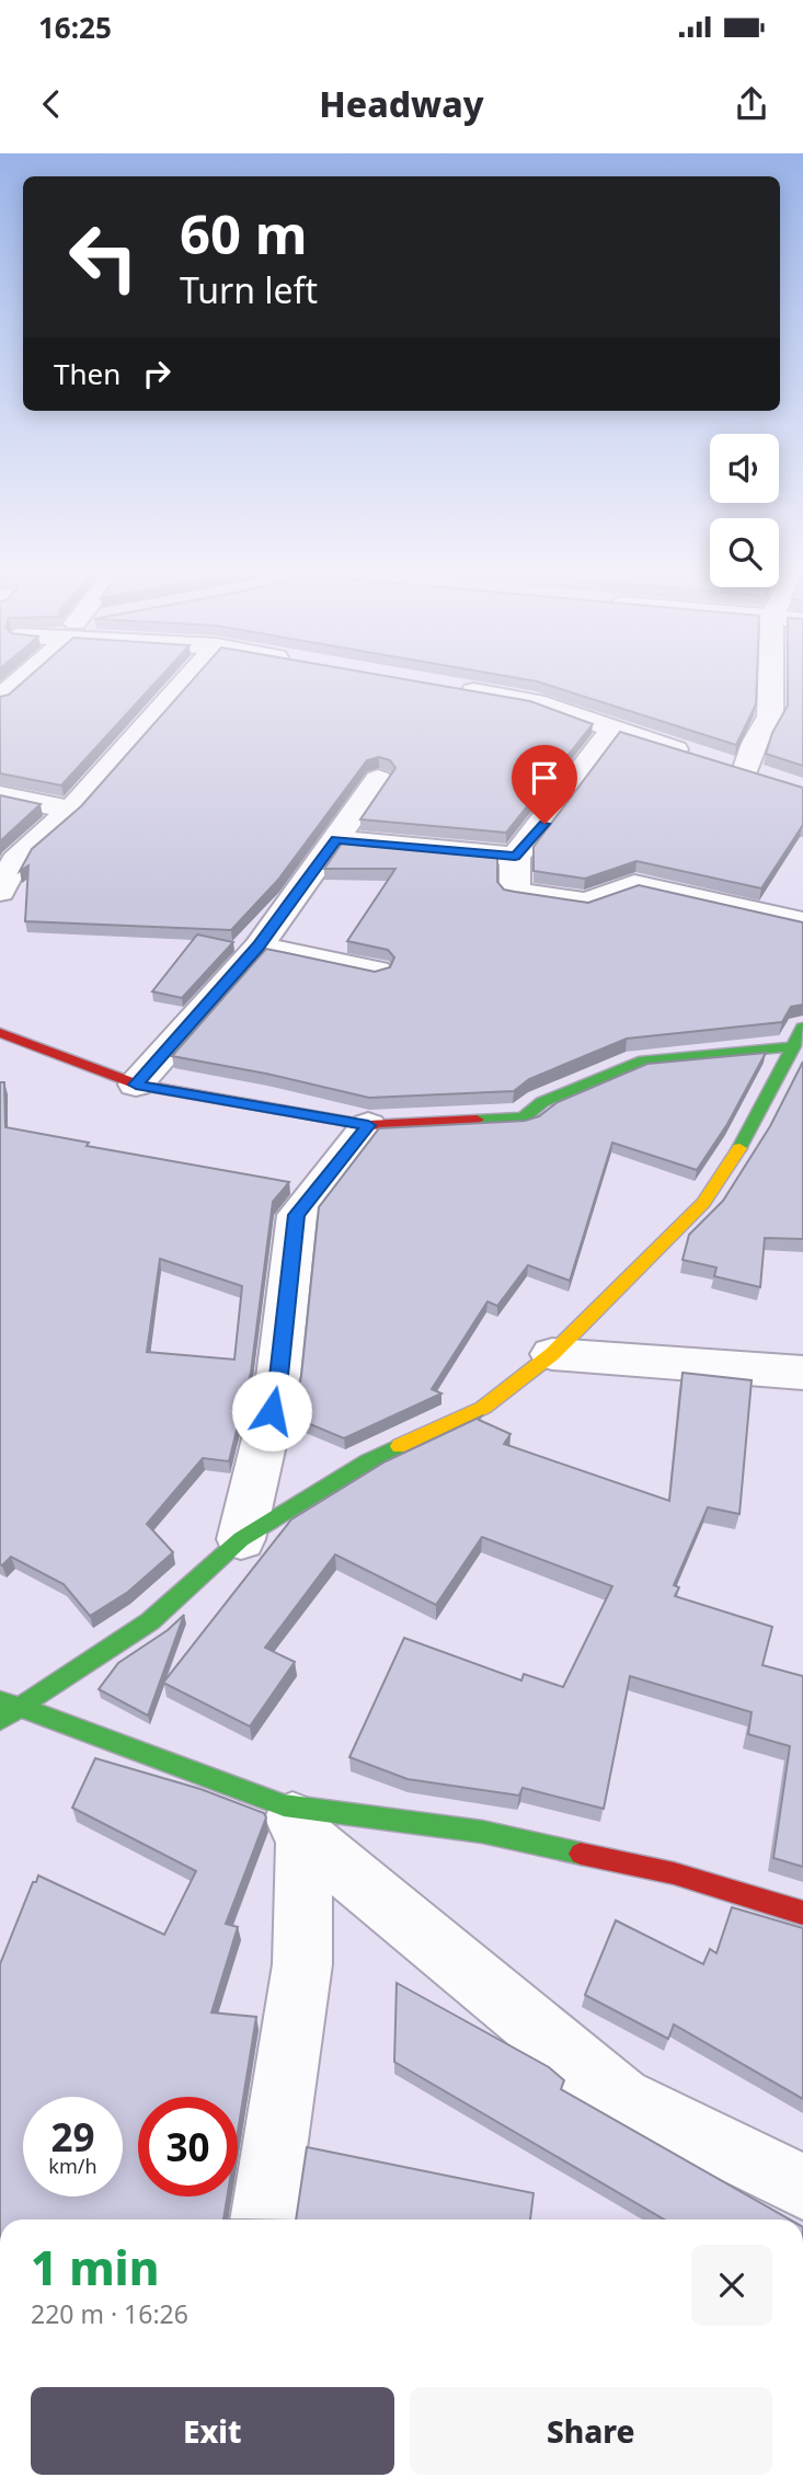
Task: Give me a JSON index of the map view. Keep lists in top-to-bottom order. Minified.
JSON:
{"page":{"status":"16:25","header":"Headway","turn":["60 m","Turn left"],"then":"Then","speed":"29 km/h","limit":"30","heading":["1 min","220 m · 16:26"],"buttons":["Exit","Share"]}}
